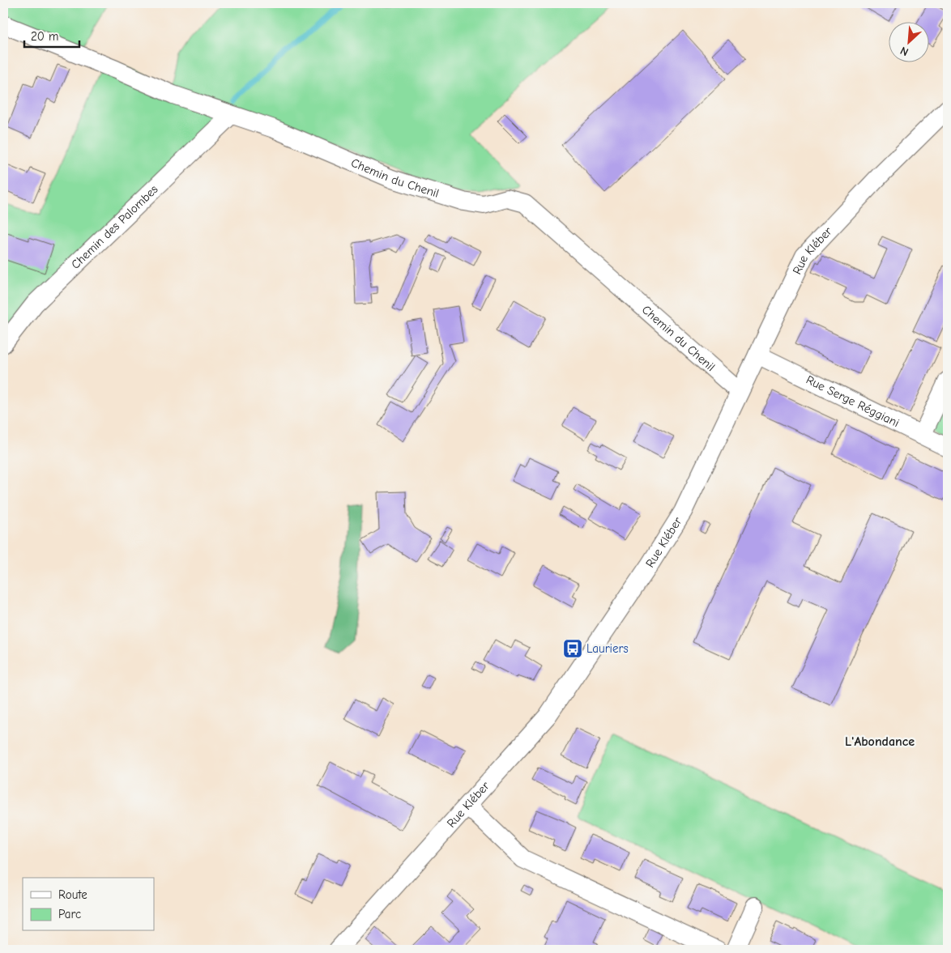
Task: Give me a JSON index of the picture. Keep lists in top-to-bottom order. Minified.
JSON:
{"streets":{"street":["Chemin du Chenil","Chemin des Palombes","Rue Kléber","Rue Serge Réggiani"]},"crossings":[["Chemin du Chenil","Chemin des Palombes"],["Chemin du Chenil","Rue Kléber"],["Rue Kléber","Rue Serge Réggiani"]],"districts":["L'Abondance"],"places":{"bus stop":["Lauriers"]},"legend":["Route","Parc"],"scale_bar":"20 m","north":"bottom left"}
